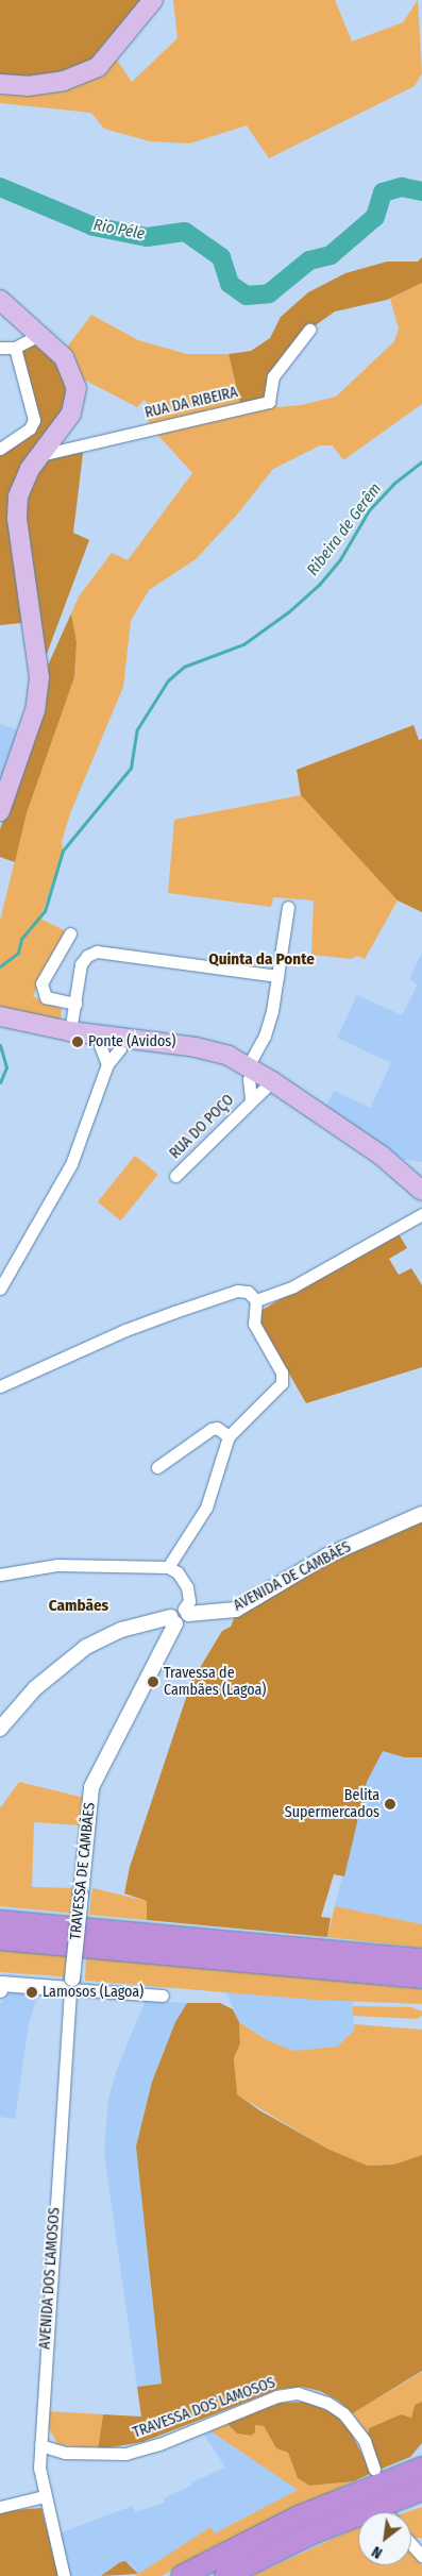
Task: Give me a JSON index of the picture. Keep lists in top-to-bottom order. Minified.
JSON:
{"streets":{"street":["RUA DA RIBEIRA","RUA DO POÇO","AVENIDA DE CAMBÃES","TRAVESSA DE CAMBÃES","AVENIDA DOS LAMOSOS","TRAVESSA DOS LAMOSOS"]},"crossings":[["TRAVESSA DE CAMBÃES","AVENIDA DOS LAMOSOS"],["AVENIDA DOS LAMOSOS","TRAVESSA DOS LAMOSOS"]],"districts":["Quinta da Ponte","Cambães"],"water":["Rio Péle","Ribeira de Gerêm"],"places":["Ponte (Avidos)","Travessa de Cambães (Lagoa)","Belita Supermercados","Lamosos (Lagoa)"],"north":"bottom left"}
